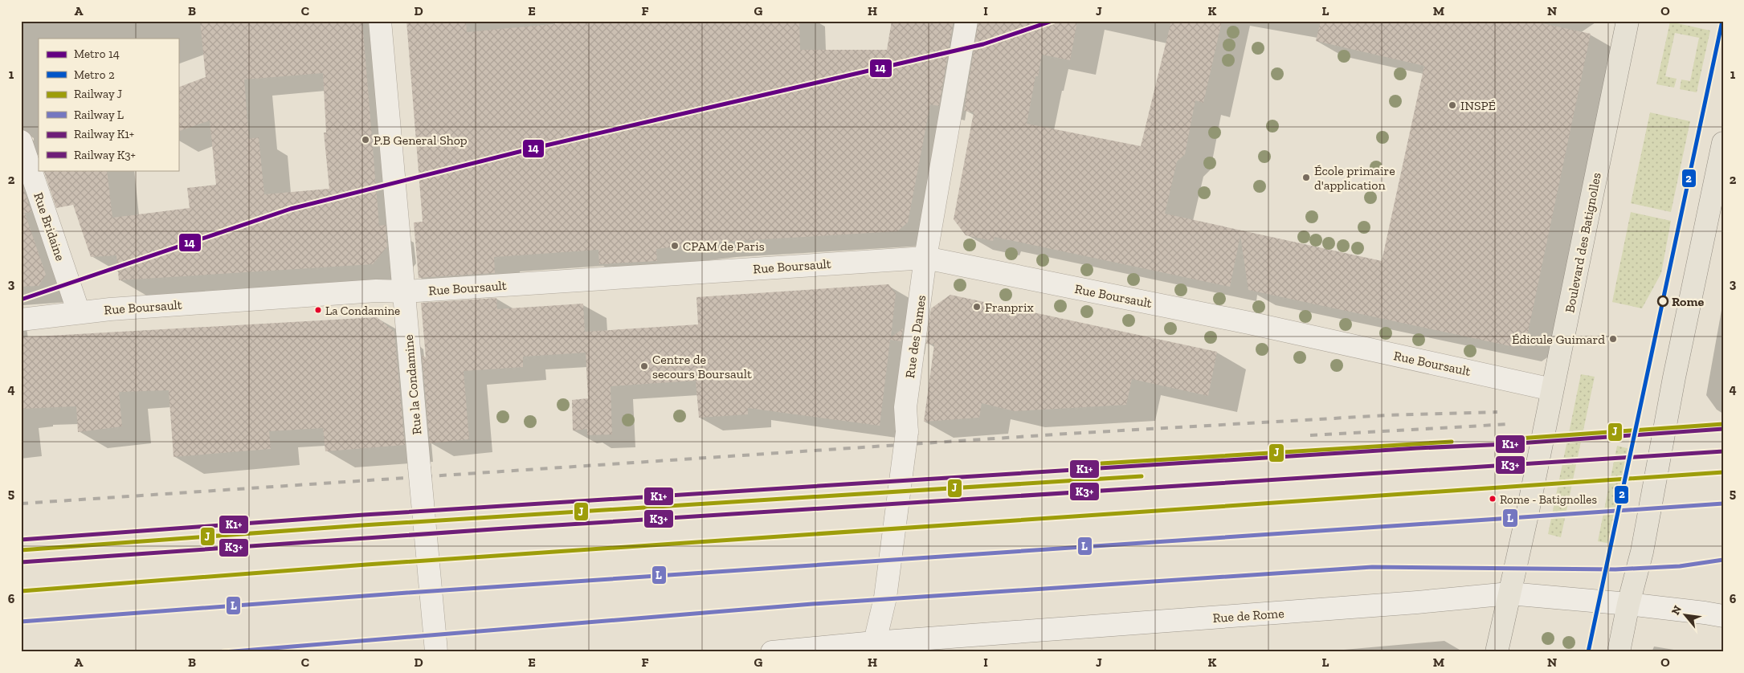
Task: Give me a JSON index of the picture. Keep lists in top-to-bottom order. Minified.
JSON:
{"streets":{"main road":["Boulevard des Batignolles"],"street":["Rue Bridaine","Rue Boursault","Rue des Dames","Rue la Condamine","Rue de Rome"]},"crossings":[["Rue Bridaine","Rue Boursault"],["Boulevard des Batignolles","Rue Boursault"],["Boulevard des Batignolles","Rue de Rome"],["Rue Boursault","Rue des Dames"],["Rue Boursault","Rue la Condamine"],["Rue des Dames","Rue de Rome"]],"places":["INSPÉ","P.B General Shop","École primaire d'application","CPAM de Paris","Rome","Franprix","La Condamine","Édicule Guimard","Centre de secours Boursault","Rome - Batignolles"],"lines":["metro line 14","metro line 2","rail line J","rail line K1+","rail line K3+","rail line L"],"legend":["Metro 14","Metro 2","Railway J","Railway L","Railway K1+","Railway K3+"],"north":"top left","grid":{"columns":["A","B","C","D","E","F","G","H","I","J","K","L","M","N","O"],"rows":["1","2","3","4","5","6"]}}
